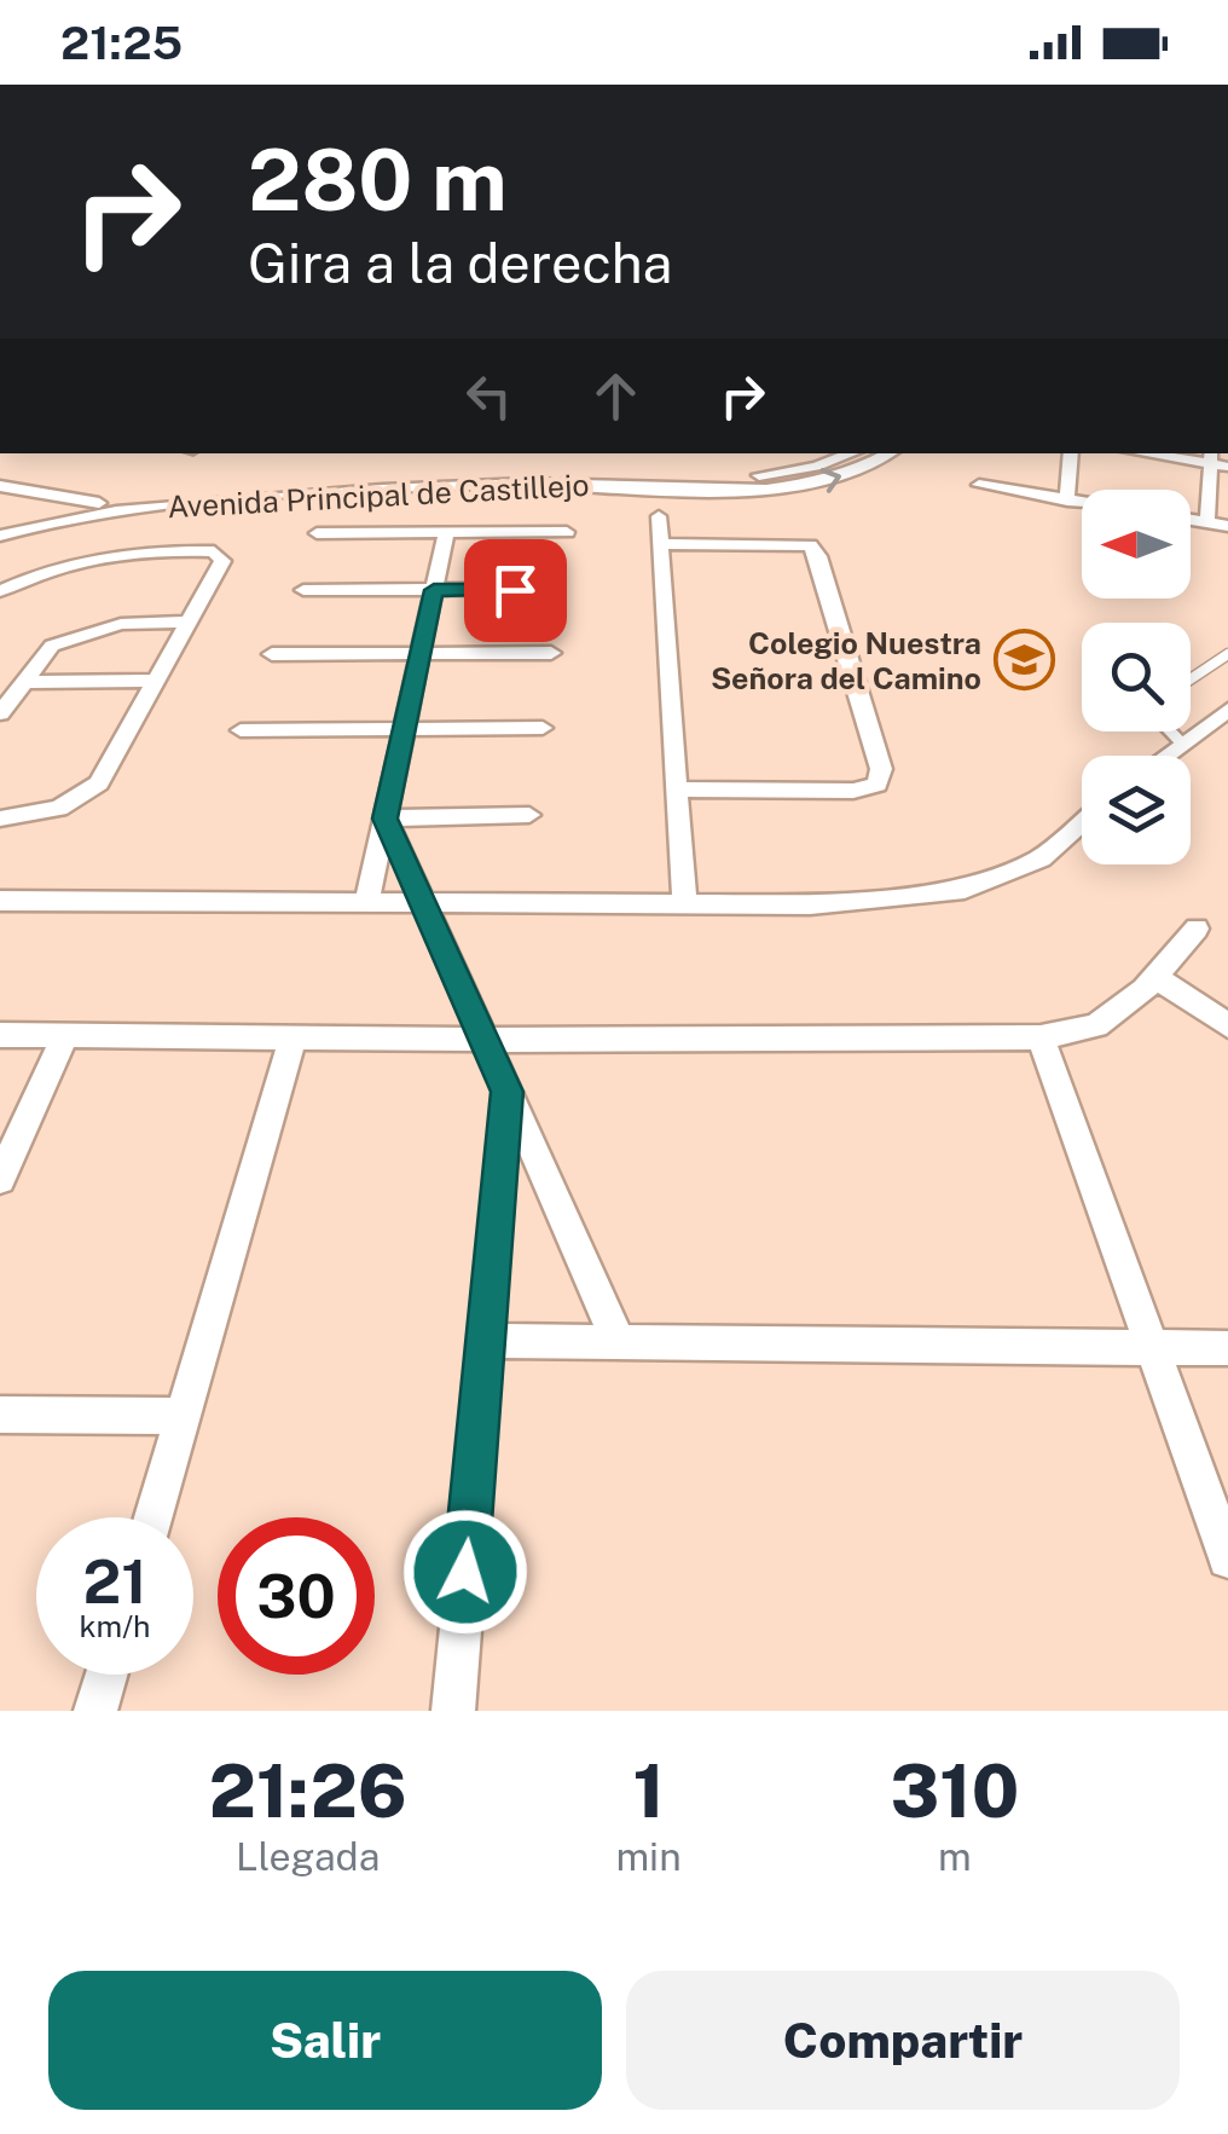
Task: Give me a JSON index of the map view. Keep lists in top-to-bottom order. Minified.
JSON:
{"streets":{"street":["Avenida Principal de Castillejo"]},"places":{"school or university":["Colegio Nuestra Señora del Camino"]},"north":"left","page":{"status":"21:25","turn":["280 m","Gira a la derecha"],"speed":"21 km/h","limit":"30","eta":["21:26","Llegada","1","min","310","m"],"buttons":["Salir","Compartir"]}}
